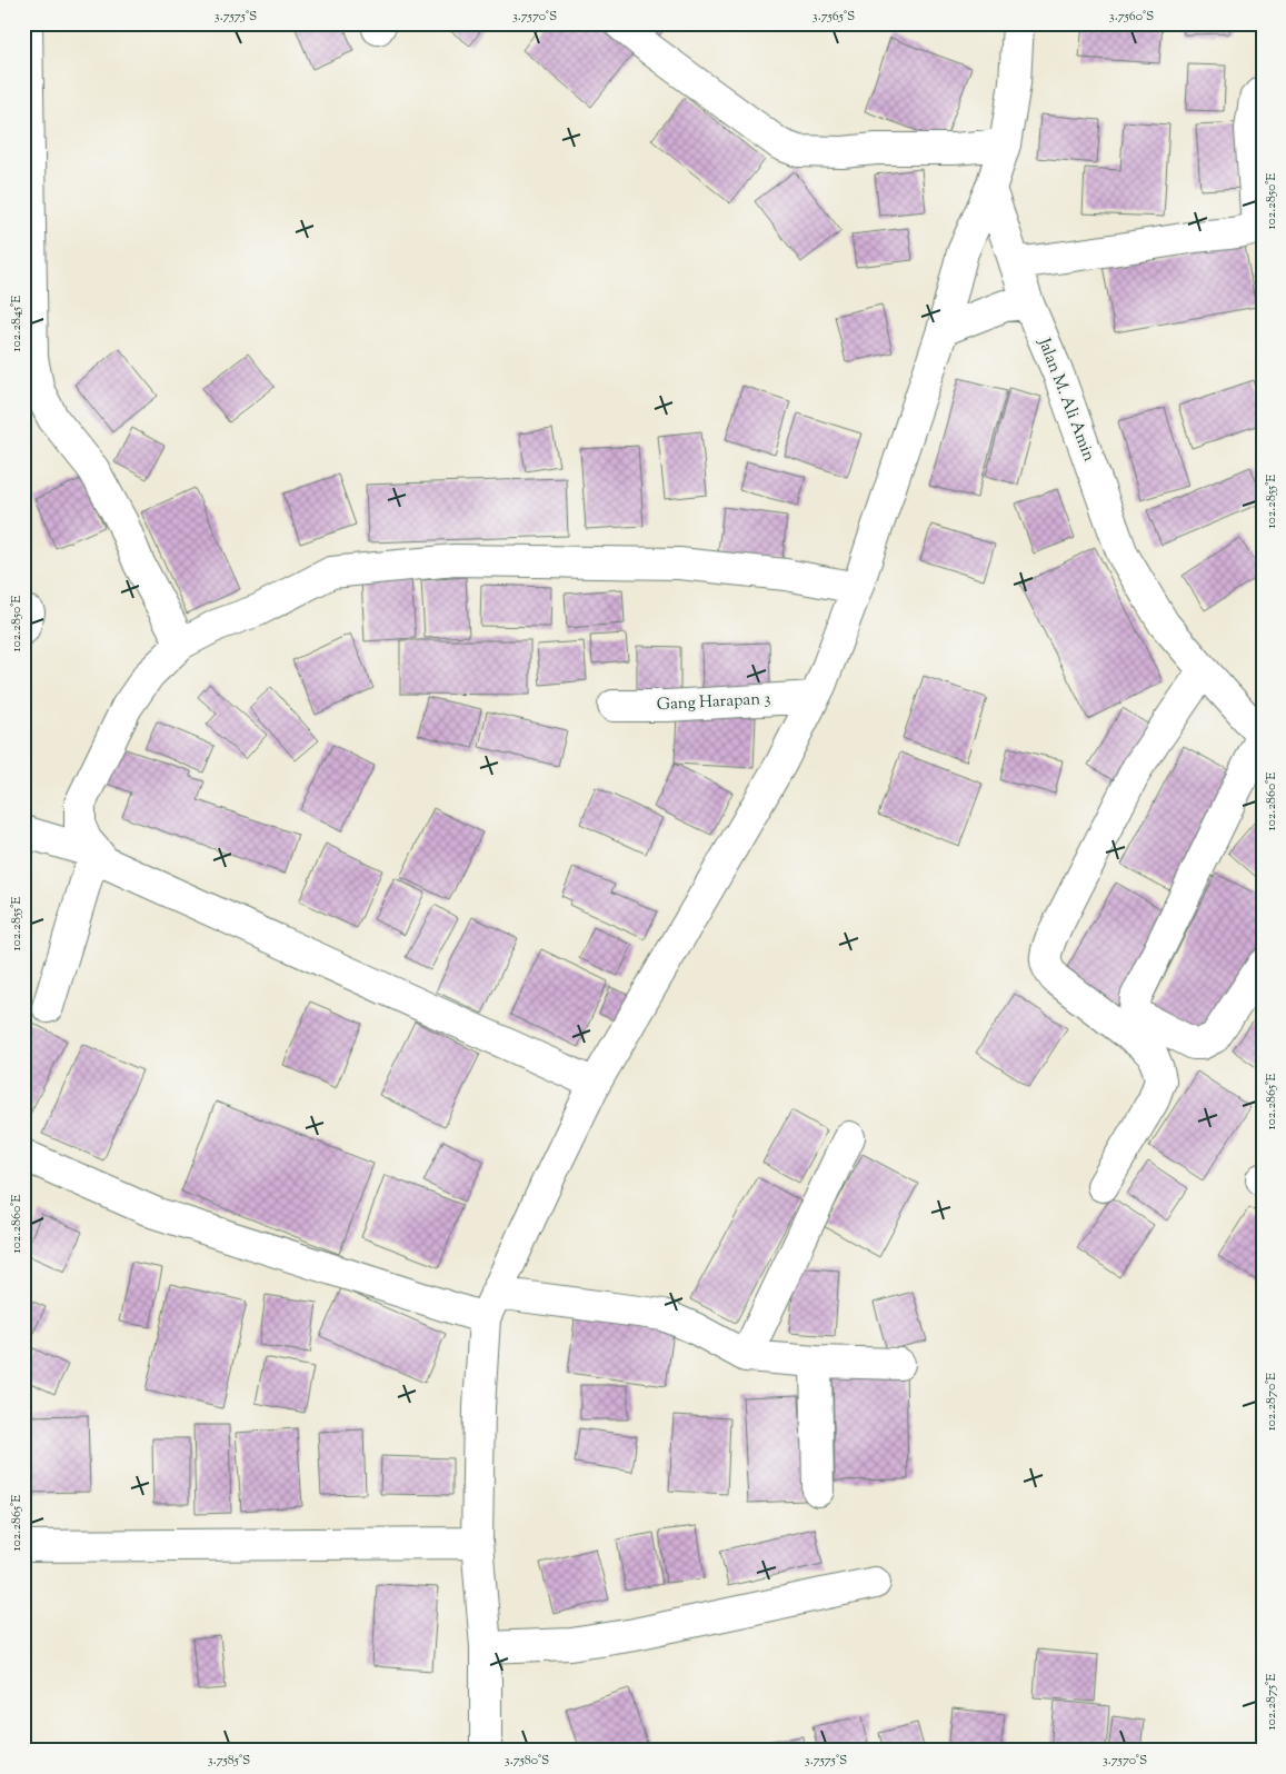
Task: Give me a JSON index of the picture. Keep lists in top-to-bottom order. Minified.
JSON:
{"streets":{"street":["Jalan M. Ali Amin","Gang Harapan 3"]},"coordinates":["3.7575°S","3.7570°S","3.7565°S","3.7560°S","102.2850°E","102.2845°E","102.2855°E","102.2860°E","102.2865°E","102.2870°E","102.2875°E","3.7585°S","3.7580°S"]}
